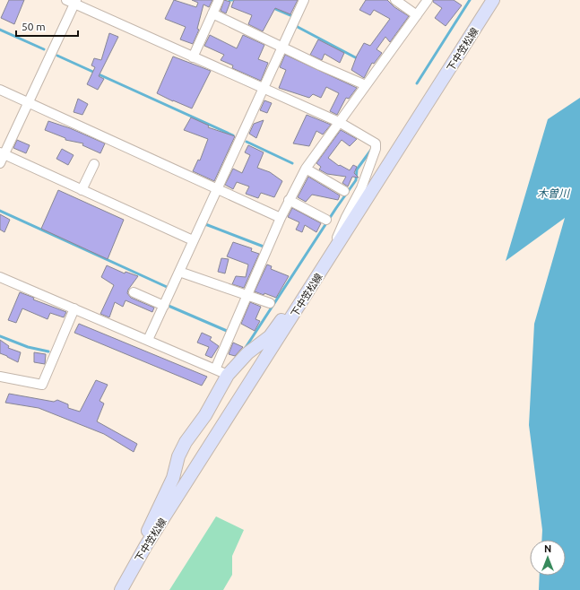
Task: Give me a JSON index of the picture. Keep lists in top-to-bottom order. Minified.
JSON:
{"streets":{"main road":["下中笠松線"]},"water":["木曽川"],"scale_bar":"50 m","north":"top"}
